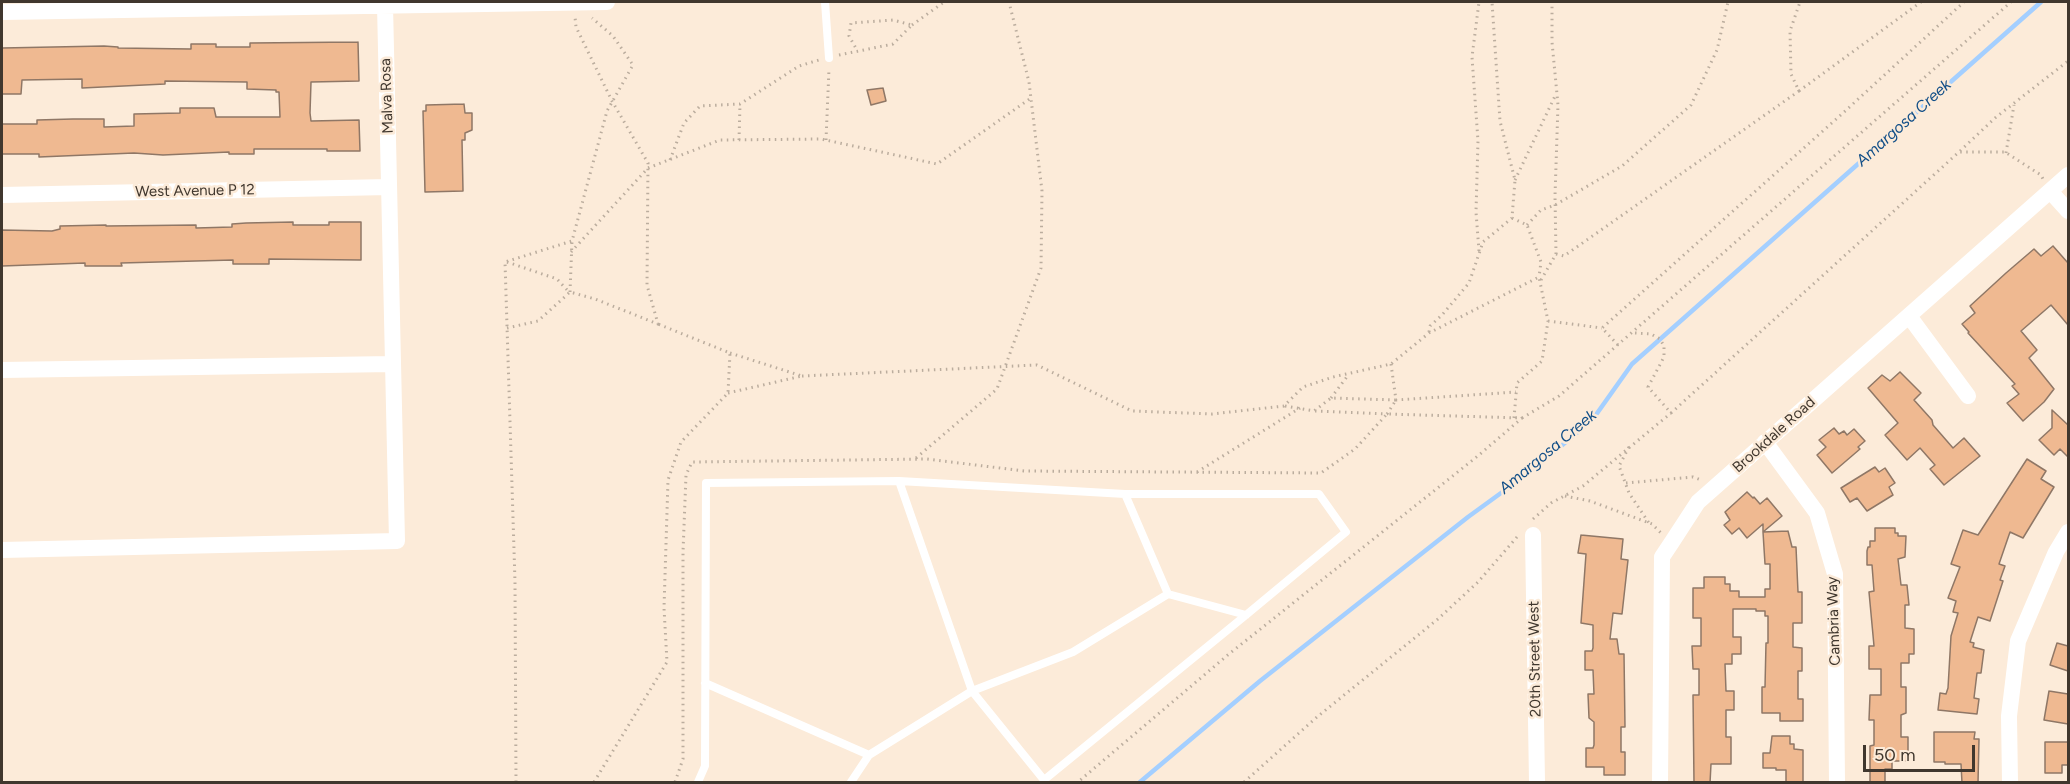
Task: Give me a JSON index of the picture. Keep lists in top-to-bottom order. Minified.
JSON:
{"streets":{"street":["Malva Rosa","West Avenue P 12","Brookdale Road","Cambria Way","20th Street West"]},"crossings":[["Malva Rosa","West Avenue P 12"],["Brookdale Road","Cambria Way"]],"water":["Amargosa Creek"],"scale_bar":"50 m"}
